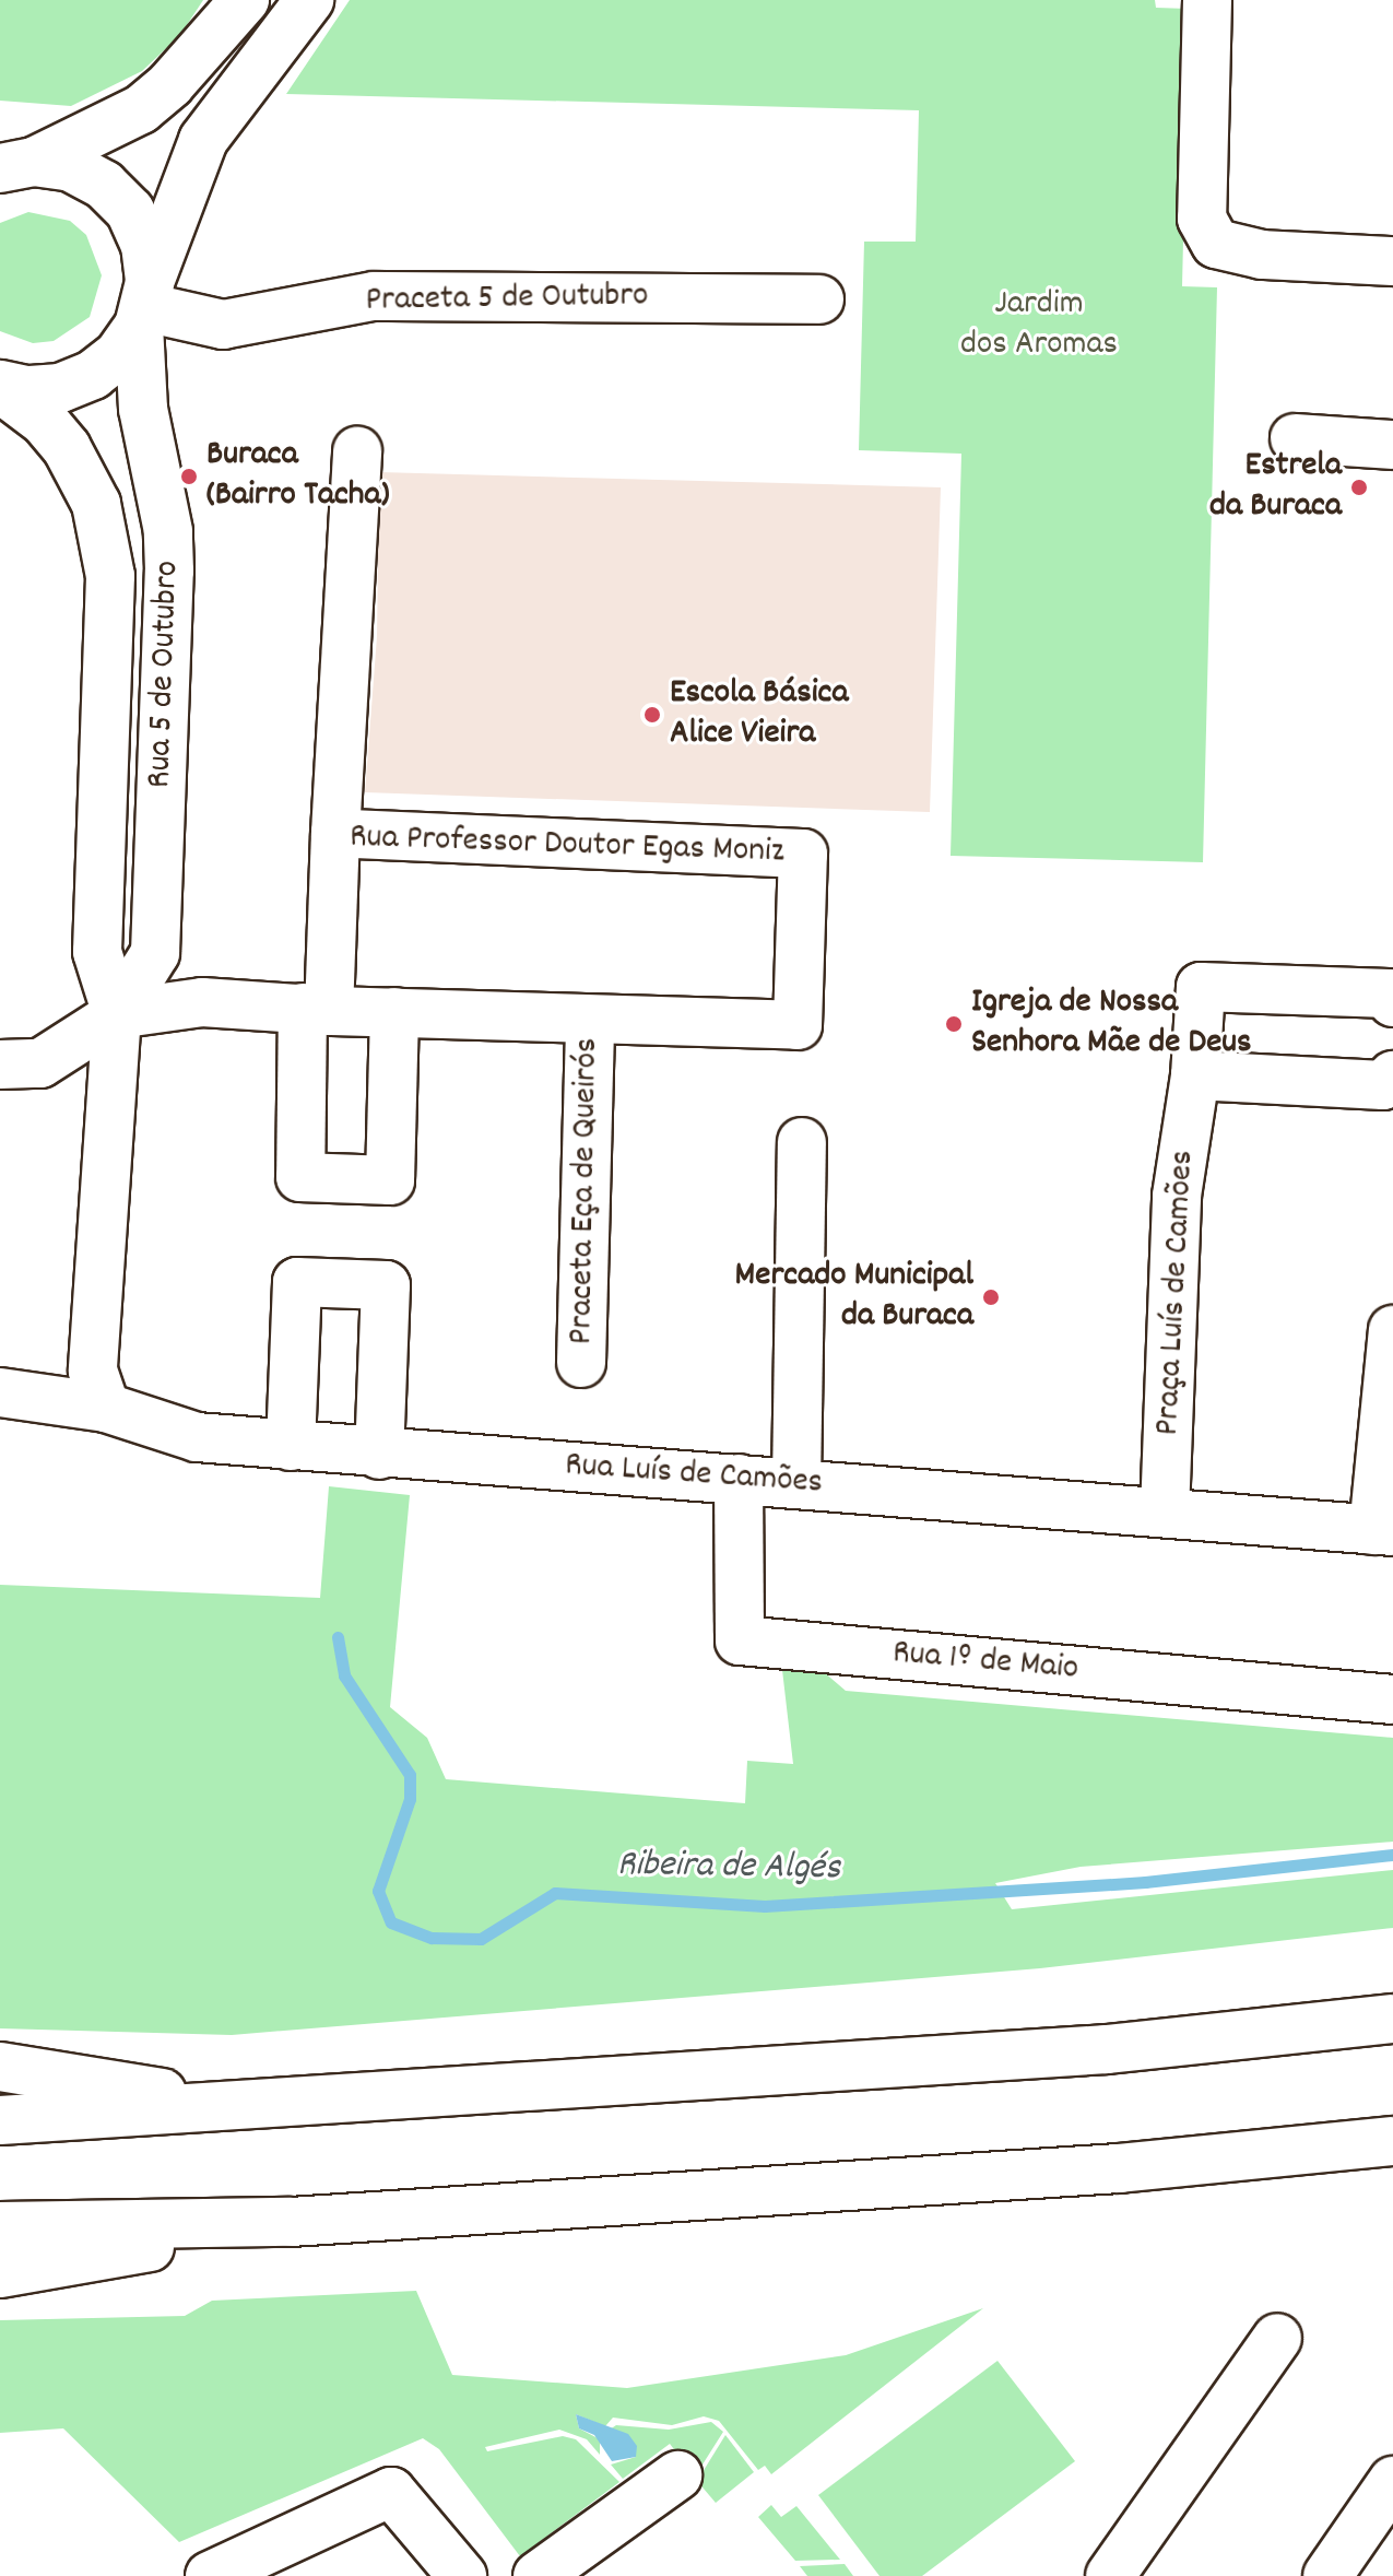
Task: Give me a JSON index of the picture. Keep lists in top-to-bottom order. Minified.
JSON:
{"streets":{"main road":["Praceta 5 de Outubro","Rua 5 de Outubro","Rua Professor Doutor Egas Moniz","Praceta Eça de Queirós","Praça Luís de Camões","Rua Luís de Camões","Rua 1º de Maio"]},"crossings":[["Praceta 5 de Outubro","Rua 5 de Outubro"],["Rua 5 de Outubro","Rua Professor Doutor Egas Moniz"],["Rua 5 de Outubro","Rua Luís de Camões"],["Rua Professor Doutor Egas Moniz","Praceta Eça de Queirós"],["Praça Luís de Camões","Rua Luís de Camões"],["Rua Luís de Camões","Rua 1º de Maio"]],"water":["Ribeira de Algés"],"parks":["Jardim dos Aromas"],"places":["Buraca (Bairro Tacha)","Estrela da Buraca","Escola Básica Alice Vieira","Igreja de Nossa Senhora Mãe de Deus","Mercado Municipal da Buraca"]}
